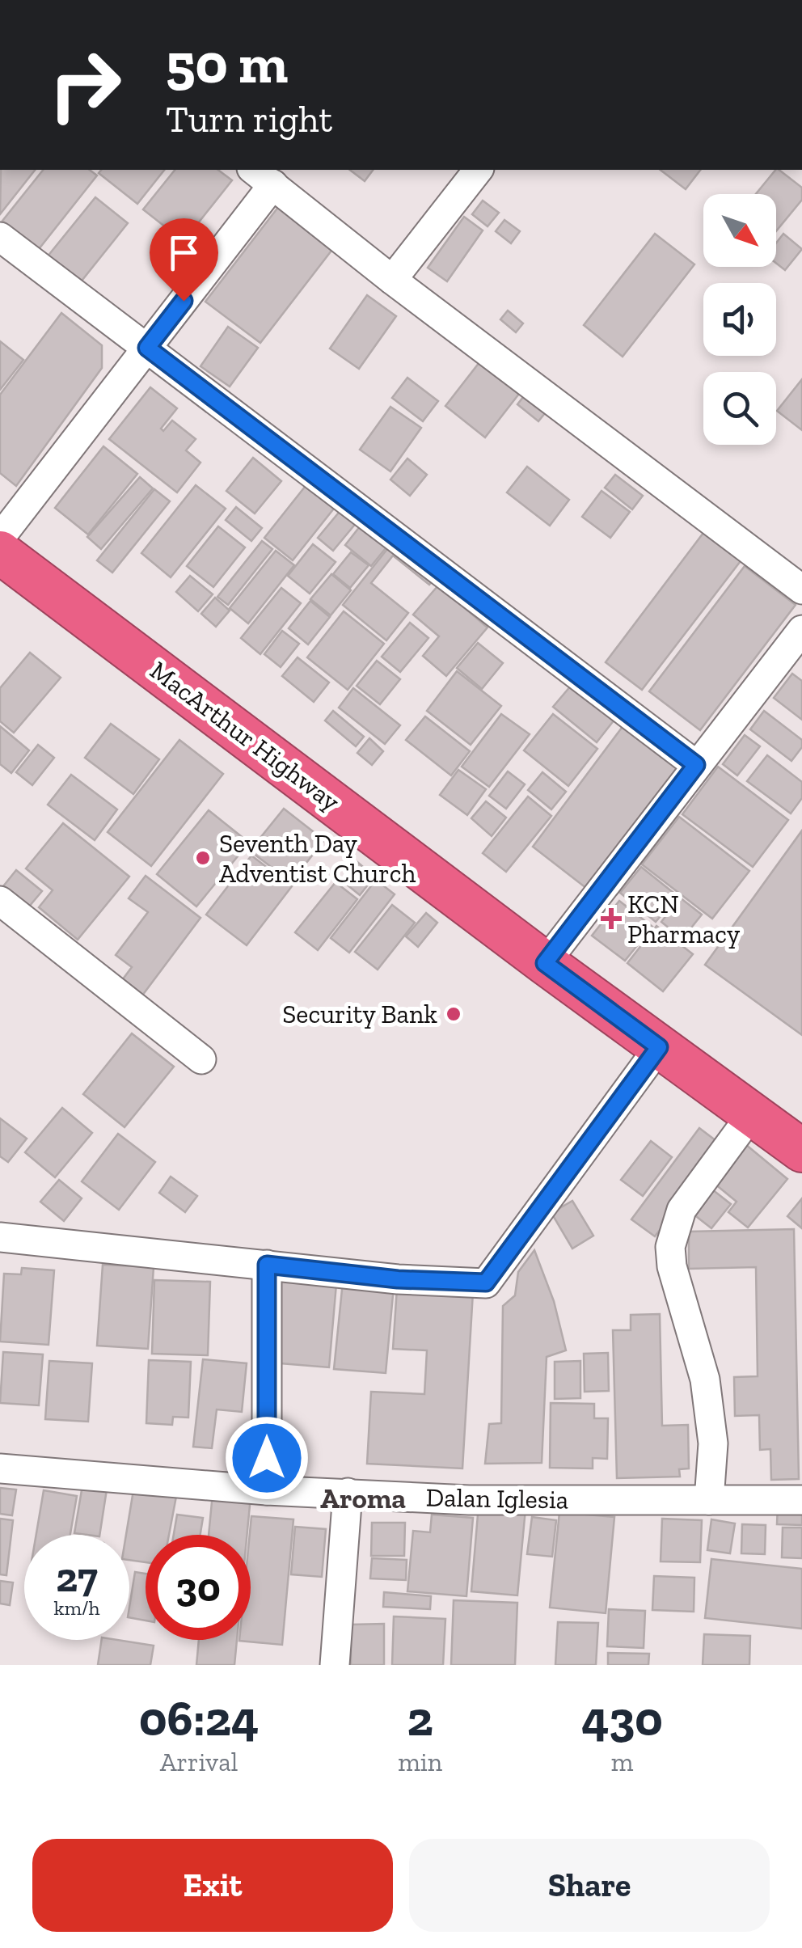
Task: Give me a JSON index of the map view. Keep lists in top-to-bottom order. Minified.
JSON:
{"streets":{"highway":["MacArthur Highway"],"street":["Dalan Iglesia"]},"districts":["Aroma"],"places":{"other":["Seventh Day Adventist Church","Security Bank"],"health":["KCN Pharmacy"]},"north":"bottom right","page":{"turn":["50 m","Turn right"],"speed":"27 km/h","limit":"30","eta":["06:24","Arrival","2","min","430","m"],"buttons":["Exit","Share"]}}
